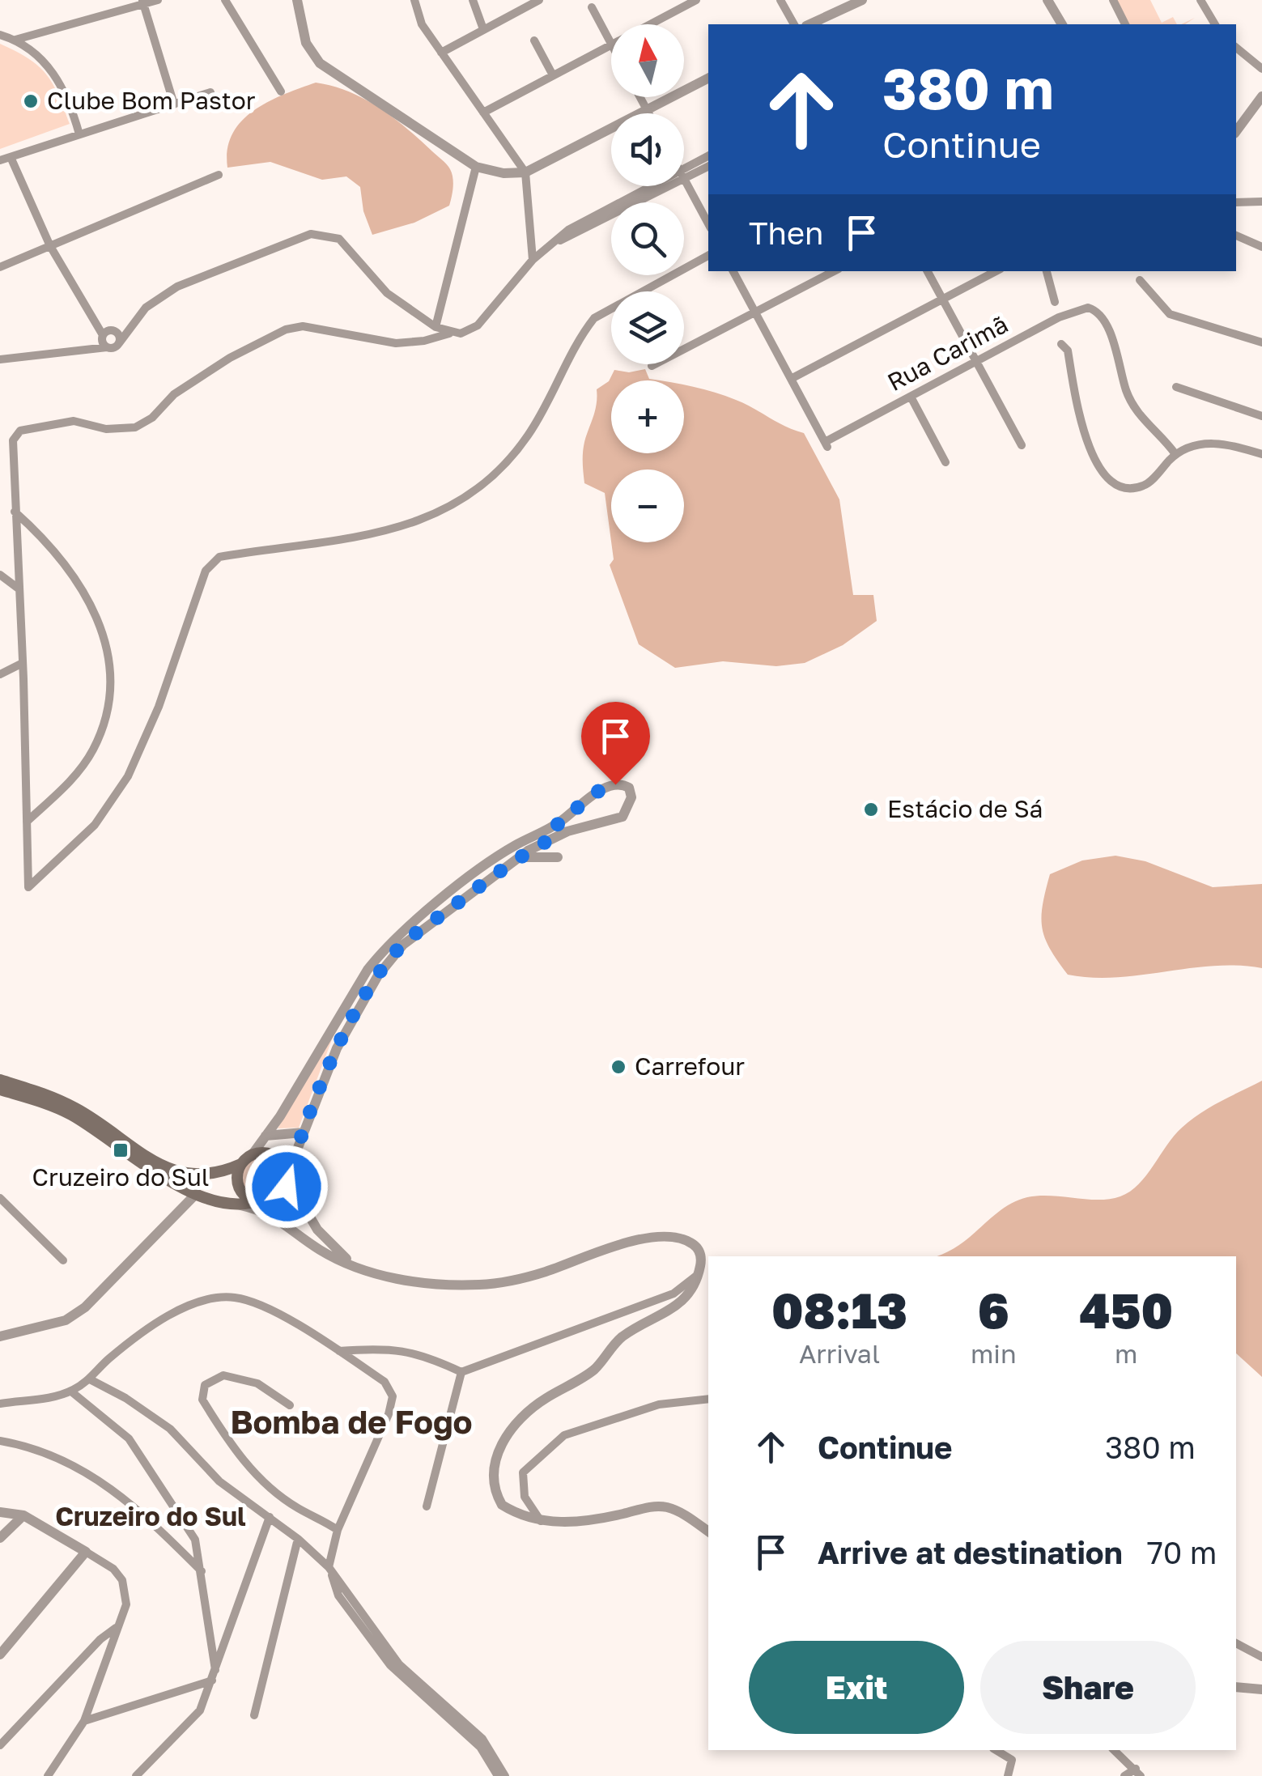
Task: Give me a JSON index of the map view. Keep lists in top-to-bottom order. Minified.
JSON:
{"streets":{"street":["Rua Carimã"]},"districts":["Bomba de Fogo","Cruzeiro do Sul"],"places":{"other":["Clube Bom Pastor","Estácio de Sá","Carrefour"],"transit":["Cruzeiro do Sul"]},"north":"top","page":{"map_buttons":["+","−"],"turn":["380 m","Continue"],"then":"Then","eta":["08:13","Arrival","6","min","450","m"],"list":[{"name":"Continue","value":"380 m"},{"name":"Arrive at destination","value":"70 m"}],"buttons":["Exit","Share"]}}
